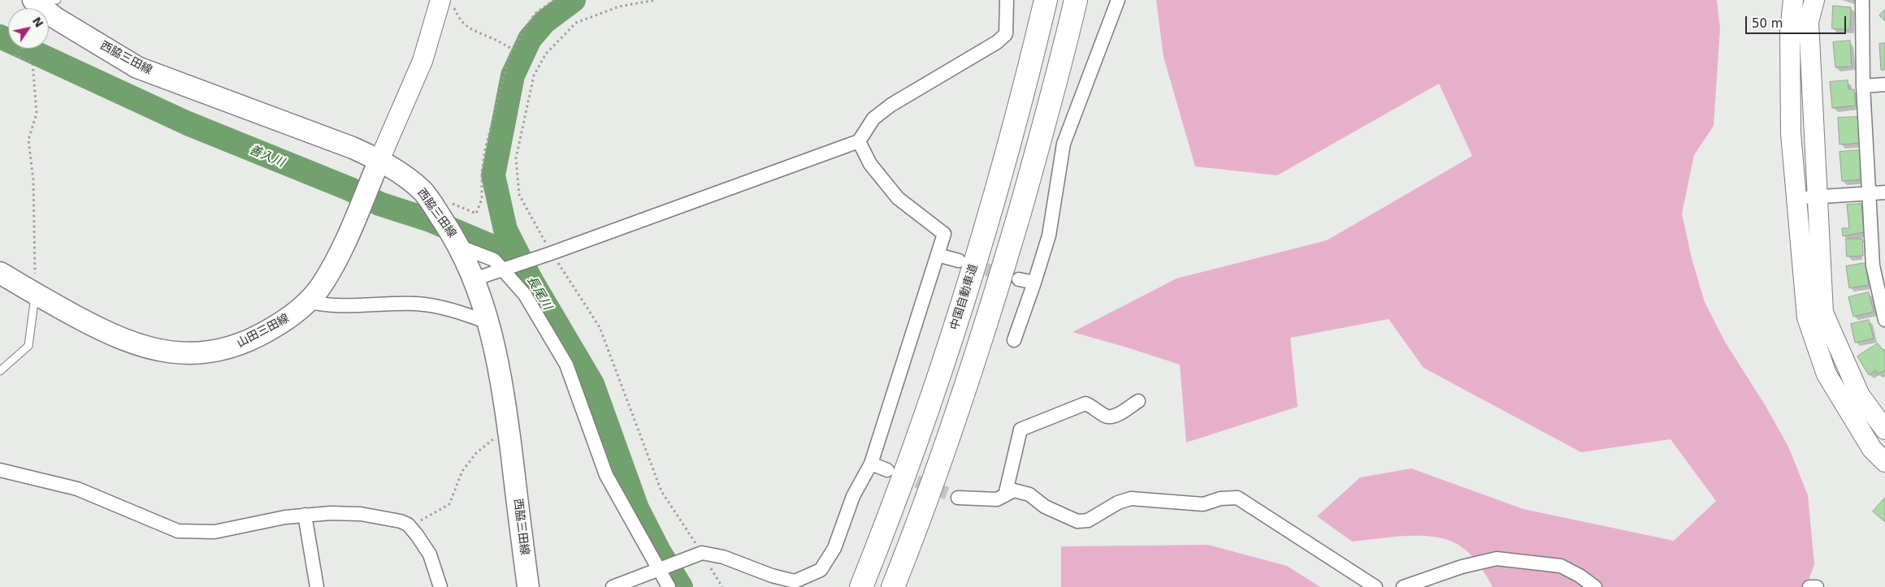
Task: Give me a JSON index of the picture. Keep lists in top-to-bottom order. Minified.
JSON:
{"streets":{"highway":["中国自動車道"],"main road":["西脇三田線","山田三田線"]},"crossings":[["西脇三田線","山田三田線"]],"water":["善入川","長尾川"],"scale_bar":"50 m","north":"top right"}
